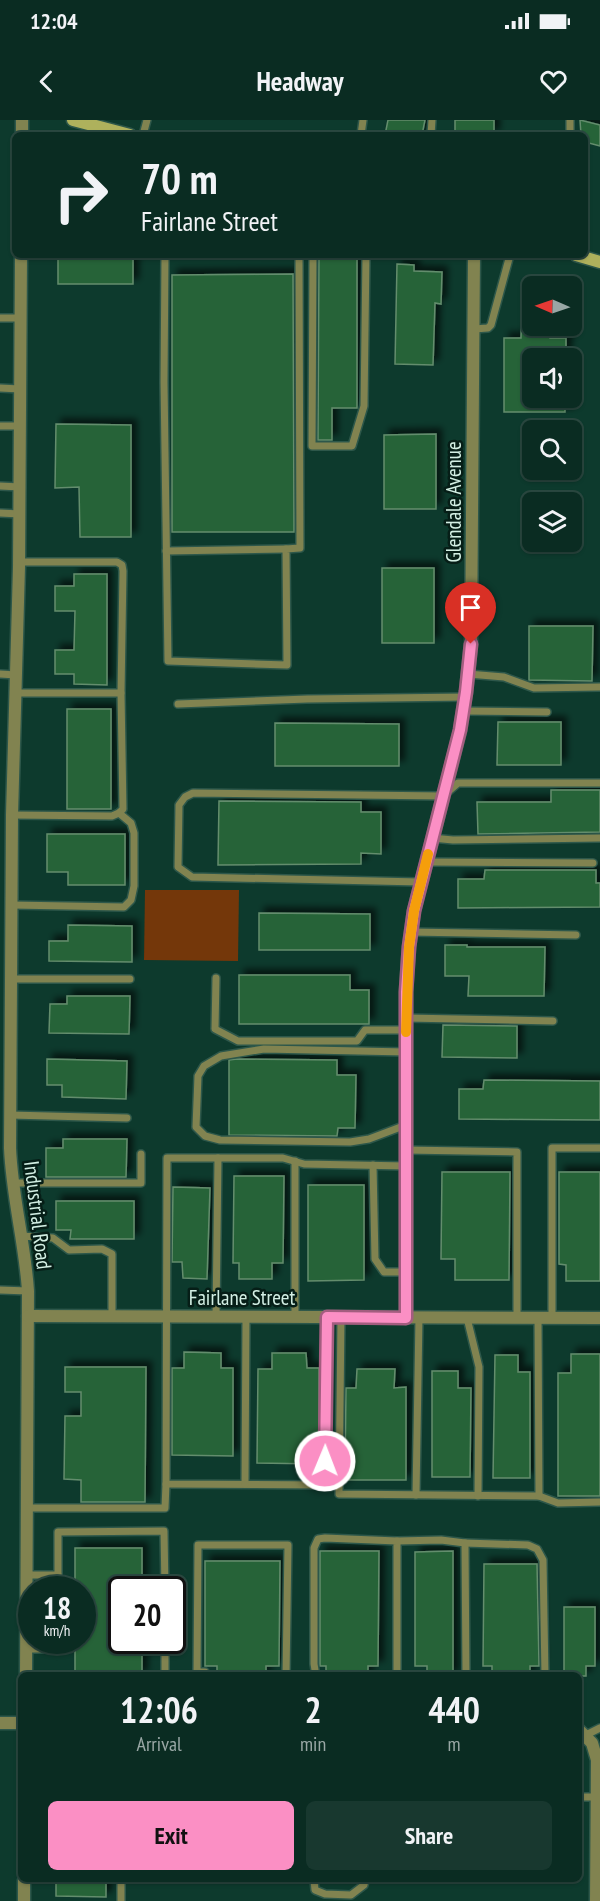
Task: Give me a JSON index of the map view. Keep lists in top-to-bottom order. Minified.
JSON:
{"streets":{"street":["Glendale Avenue","Industrial Road","Fairlane Street"]},"crossings":[["Glendale Avenue","Fairlane Street"],["Industrial Road","Fairlane Street"]],"north":"left","page":{"status":"12:04","header":"Headway","turn":["70 m","Fairlane Street"],"speed":"18 km/h","limit":"20","eta":["12:06","Arrival","2","min","440","m"],"buttons":["Exit","Share"]}}
